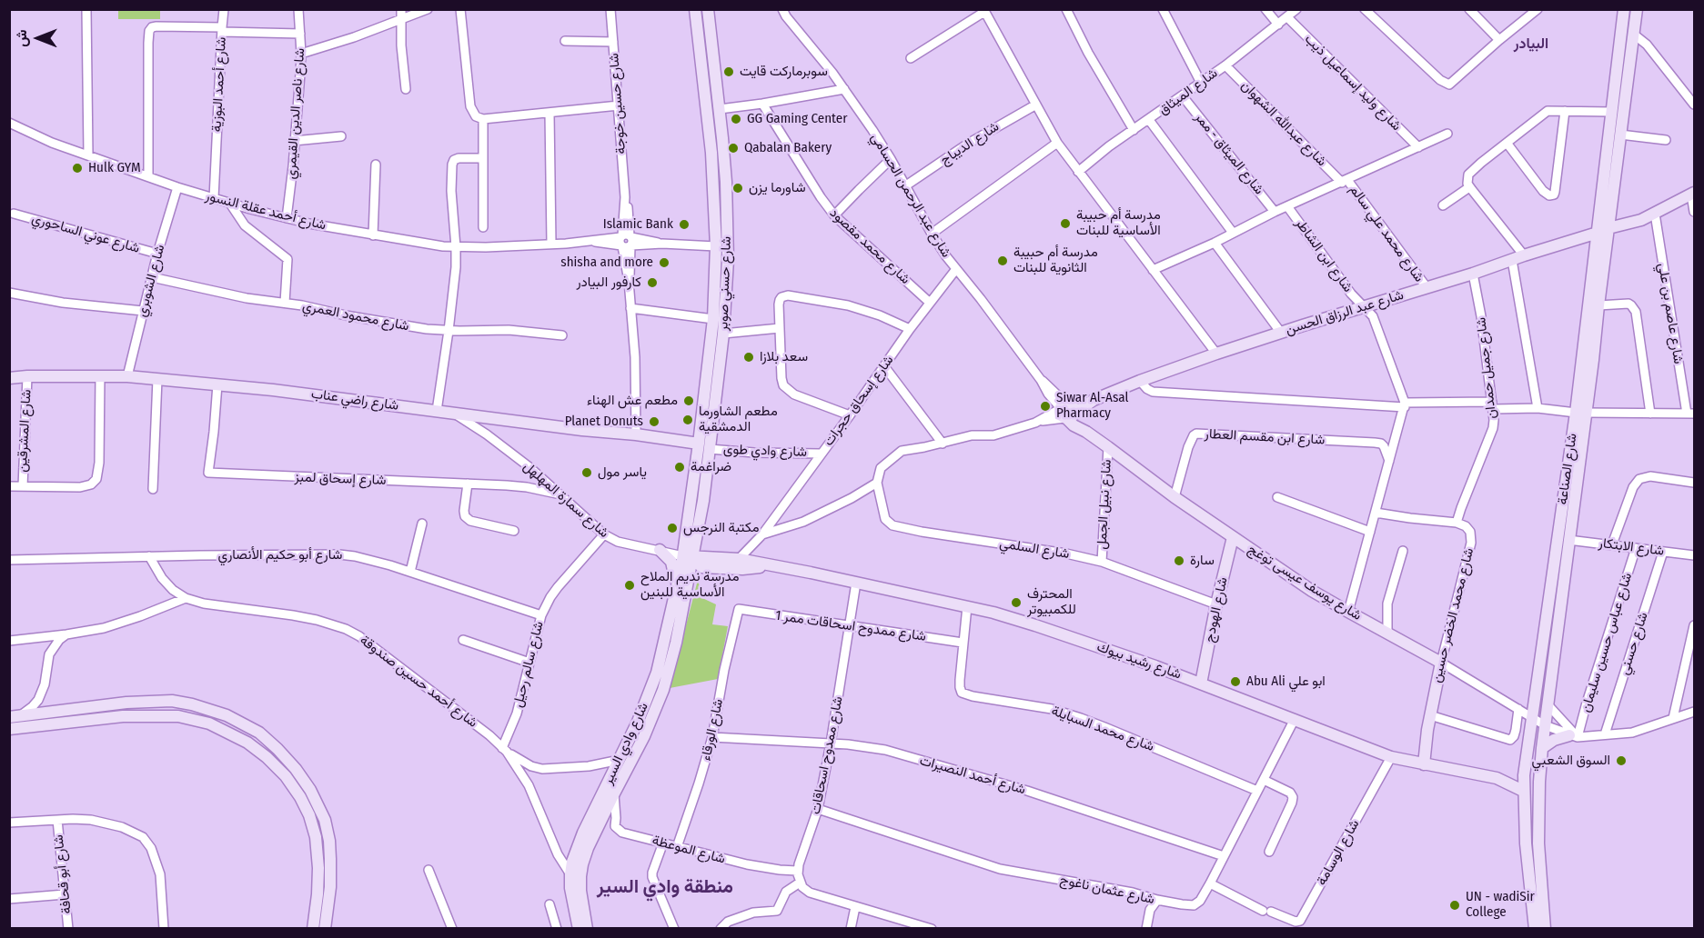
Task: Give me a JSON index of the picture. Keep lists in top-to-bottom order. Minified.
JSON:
{"streets":{"main road":["شارع حسني صوبر","شارع عبد الرزاق الحسن","شارع راضي عناب","شارع الصناعة","شارع يوسف عيسى توغج","شارع الهودج","شارع محمد الخضر حسين","شارع رشيد بيوك","شارع وادي السير"],"street":["شارع وليد إسماعيل ذيب","شارع أحمد البوزية","شارع الميثاق","شارع حسين خوجة","شارع ناصر الدين القيمري","شارع عبدالله الشهوان","شارع الديباج","شارع الميثاق - ممر","شارع عبد الرحمن الحسامي","شارع أحمد عقلة النسور","شارع عوني الساحوري","شارع محمد علي سالم","شارع محمد مقصود","شارع ابن الشاطر","شارع الشوبري","شارع عاصم بن علي","شارع محمود العمري","شارع جميل حمدان","شارع إسحاق حجرات","شارع المشرقين","شارع ابن مقسم العطار","شارع وادي طوى","شارع إسحاق لمبز","شارع سمارة المهلهل","شارع نبيل الجمل","شارع الابتكار","شارع السلمي","شارع أبو حكيم الأنصاري","شارع ممدوح اسحاقات ممر 1","شارع عباس حسين سليمان","شارع حسني","شارع سالم رحيل","شارع أحمد حسين صندوقة","شارع محمد السبايلة","شارع الورقاء","شارع ممدوح اسحاقات","شارع أحمد النصيرات","شارع الموعظة","شارع الوسامة","شارع أبو قحافة","شارع عثمان ناغوج"]},"crossings":[["شارع وليد إسماعيل ذيب","شارع الميثاق"],["شارع أحمد البوزية","شارع أحمد عقلة النسور"],["شارع الميثاق","شارع عبدالله الشهوان"],["شارع الميثاق","شارع الميثاق - ممر"],["شارع حسين خوجة","شارع أحمد عقلة النسور"],["شارع حسين خوجة","شارع راضي عناب"],["شارع ناصر الدين القيمري","شارع أحمد عقلة النسور"],["شارع عبدالله الشهوان","شارع محمد علي سالم"],["شارع الديباج","شارع عبد الرحمن الحسامي"],["شارع عبد الرحمن الحسامي","شارع عبد الرزاق الحسن"],["شارع عبد الرحمن الحسامي","شارع إسحاق حجرات"],["شارع عبد الرحمن الحسامي","شارع يوسف عيسى توغج"],["شارع أحمد عقلة النسور","شارع الشوبري"],["شارع أحمد عقلة النسور","شارع حسني صوبر"],["شارع عوني الساحوري","شارع الشوبري"],["شارع محمد علي سالم","شارع عبد الرزاق الحسن"],["شارع محمد مقصود","شارع إسحاق حجرات"],["شارع ابن الشاطر","شارع عبد الرزاق الحسن"],["شارع الشوبري","شارع محمود العمري"],["شارع الشوبري","شارع راضي عناب"],["شارع حسني صوبر","شارع راضي عناب"],["شارع حسني صوبر","شارع وادي طوى"],["شارع حسني صوبر","شارع سمارة المهلهل"],["شارع حسني صوبر","شارع رشيد بيوك"],["شارع حسني صوبر","شارع وادي السير"],["شارع عبد الرزاق الحسن","شارع عاصم بن علي"],["شارع عبد الرزاق الحسن","شارع جميل حمدان"],["شارع عبد الرزاق الحسن","شارع إسحاق حجرات"],["شارع عبد الرزاق الحسن","شارع الصناعة"],["شارع عبد الرزاق الحسن","شارع السلمي"],["شارع عبد الرزاق الحسن","شارع يوسف عيسى توغج"],["شارع جميل حمدان","شارع محمد الخضر حسين"],["شارع راضي عناب","شارع المشرقين"],["شارع راضي عناب","شارع إسحاق لمبز"],["شارع راضي عناب","شارع سمارة المهلهل"],["شارع إسحاق حجرات","شارع وادي طوى"],["شارع إسحاق حجرات","شارع رشيد بيوك"],["شارع ابن مقسم العطار","شارع يوسف عيسى توغج"],["شارع الصناعة","شارع الابتكار"],["شارع الصناعة","شارع يوسف عيسى توغج"],["شارع الصناعة","شارع رشيد بيوك"],["شارع إسحاق لمبز","شارع سمارة المهلهل"],["شارع سمارة المهلهل","شارع رشيد بيوك"],["شارع سمارة المهلهل","شارع سالم رحيل"],["شارع سمارة المهلهل","شارع وادي السير"],["شارع نبيل الجمل","شارع السلمي"],["شارع نبيل الجمل","شارع يوسف عيسى توغج"],["شارع الابتكار","شارع عباس حسين سليمان"],["شارع الابتكار","شارع حسني"],["شارع السلمي","شارع الهودج"],["شارع أبو حكيم الأنصاري","شارع سالم رحيل"],["شارع أبو حكيم الأنصاري","شارع أحمد حسين صندوقة"],["شارع يوسف عيسى توغج","شارع الهودج"],["شارع يوسف عيسى توغج","شارع محمد الخضر حسين"],["شارع يوسف عيسى توغج","شارع عباس حسين سليمان"],["شارع الهودج","شارع رشيد بيوك"],["شارع محمد الخضر حسين","شارع رشيد بيوك"],["شارع ممدوح اسحاقات ممر 1","شارع محمد السبايلة"],["شارع ممدوح اسحاقات ممر 1","شارع الورقاء"],["شارع ممدوح اسحاقات ممر 1","شارع ممدوح اسحاقات"],["شارع رشيد بيوك","شارع محمد السبايلة"],["شارع رشيد بيوك","شارع وادي السير"],["شارع رشيد بيوك","شارع ممدوح اسحاقات"],["شارع رشيد بيوك","شارع الوسامة"],["شارع رشيد بيوك","شارع عثمان ناغوج"],["شارع سالم رحيل","شارع أحمد حسين صندوقة"],["شارع أحمد حسين صندوقة","شارع وادي السير"],["شارع محمد السبايلة","شارع عثمان ناغوج"],["شارع الورقاء","شارع أحمد النصيرات"],["شارع الورقاء","شارع الموعظة"],["شارع وادي السير","شارع الموعظة"],["شارع ممدوح اسحاقات","شارع أحمد النصيرات"],["شارع ممدوح اسحاقات","شارع الموعظة"],["شارع ممدوح اسحاقات","شارع عثمان ناغوج"],["شارع أحمد النصيرات","شارع عثمان ناغوج"],["شارع الوسامة","شارع عثمان ناغوج"]],"districts":["البيادر","منطقة وادي السير"],"places":["سوبرماركت قايت","GG Gaming Center","Qabalan Bakery","Hulk GYM","شاورما يزن","مدرسة أم حبيبة الأساسية للبنات","Islamic Bank","مدرسة أم حبيبة الثانوية للبنات","shisha and more","كارفور البيادر","سعد بلازا","مطعم عش الهناء","Siwar Al-Asal Pharmacy","مطعم الشاورما الدمشقية","Planet Donuts","ضراغمة","ياسر مول","مكتبة النرجس","سارة","مدرسة نديم الملاح الأساسية للبنين","المحترف للكمبيوتر","Abu Ali ابو علي","السوق الشعبي","UN - wadiSir College"],"north":"left"}
